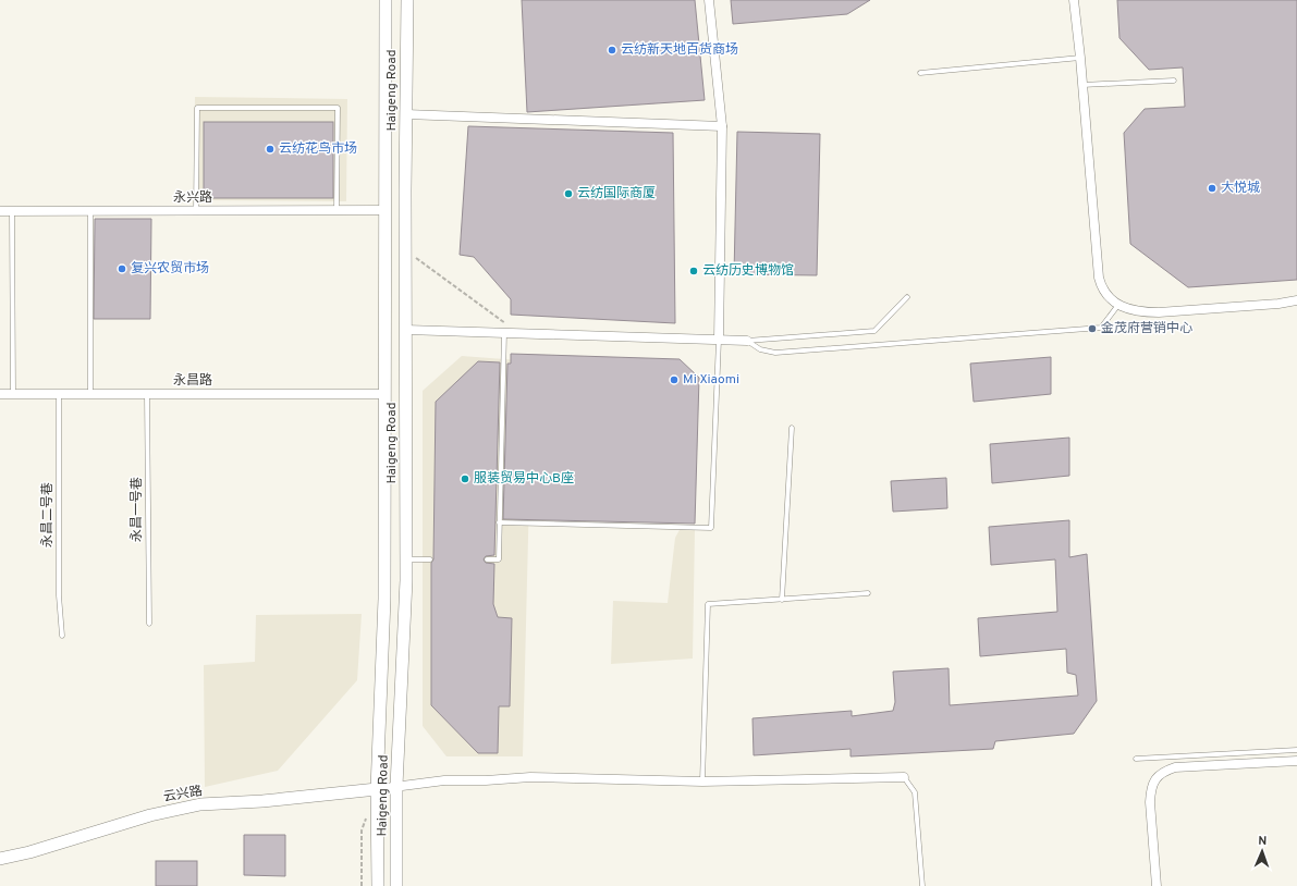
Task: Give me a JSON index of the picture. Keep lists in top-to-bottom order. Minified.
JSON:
{"streets":{"main road":["Haigeng Road","云兴路"],"street":["永兴路","永昌路"],"lane":["永昌一号巷","永昌二号巷"]},"crossings":[["Haigeng Road","永兴路"],["Haigeng Road","永昌路"],["Haigeng Road","云兴路"],["永昌路","永昌一号巷"],["永昌路","永昌二号巷"]],"places":["云纺新天地百货商场","云纺花鸟市场","大悦城","云纺国际商厦","复兴农贸市场","云纺历史博物馆","金茂府营销中心","Mi Xiaomi","服装贸易中心B座"],"north":"top"}
